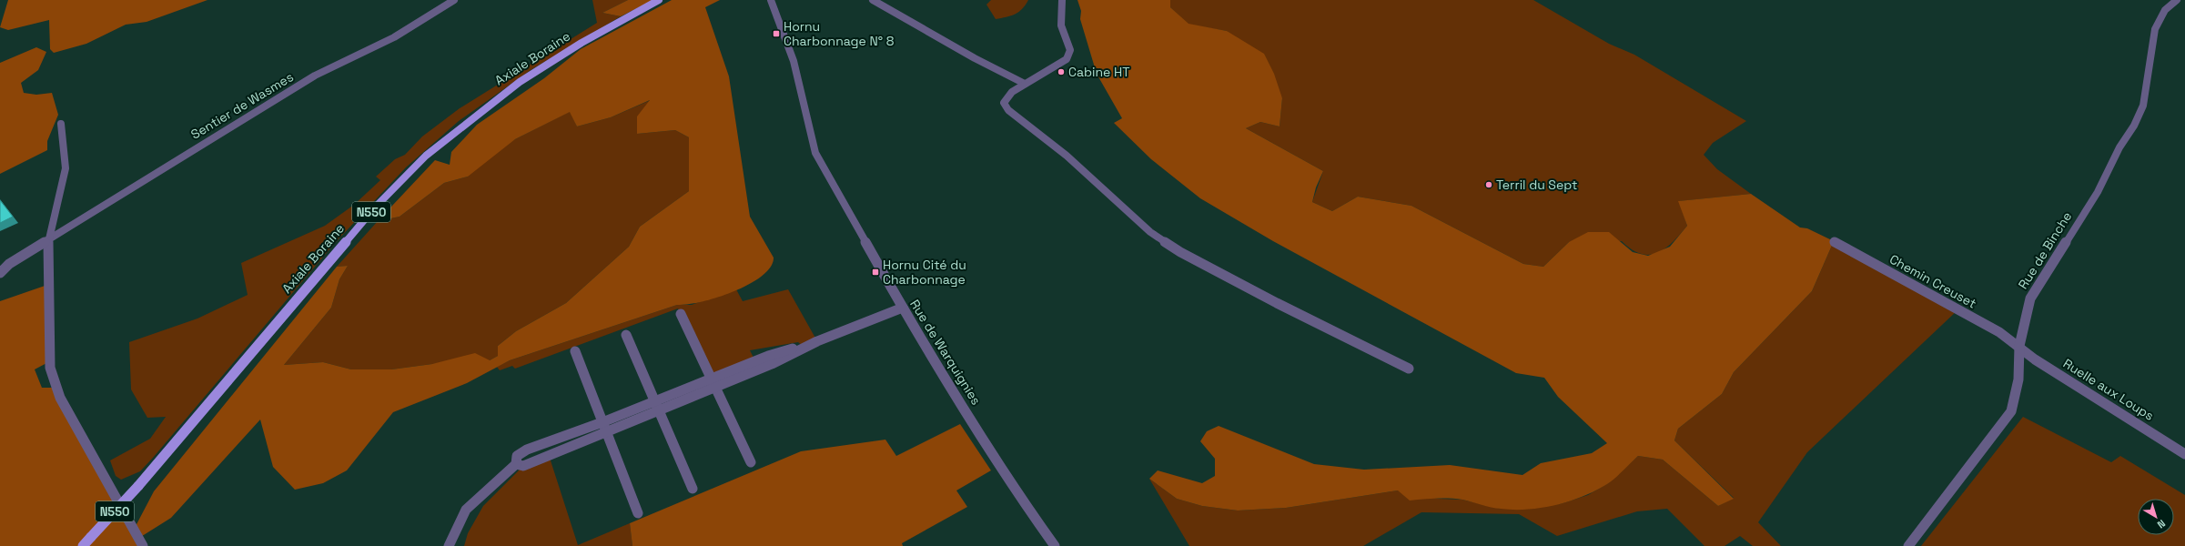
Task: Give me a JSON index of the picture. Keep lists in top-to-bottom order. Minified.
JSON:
{"streets":{"main road":["Axiale Boraine","N550"],"street":["Sentier de Wasmes","Rue de Binche","Chemin Creuset","Rue de Warquignies","Ruelle aux Loups"]},"crossings":[["Rue de Binche","Chemin Creuset"],["Rue de Binche","Ruelle aux Loups"],["Chemin Creuset","Ruelle aux Loups"]],"places":{"transit":["Hornu Charbonnage N° 8","Hornu Cité du Charbonnage"],"other":["Cabine HT","Terril du Sept"]},"north":"bottom right"}
